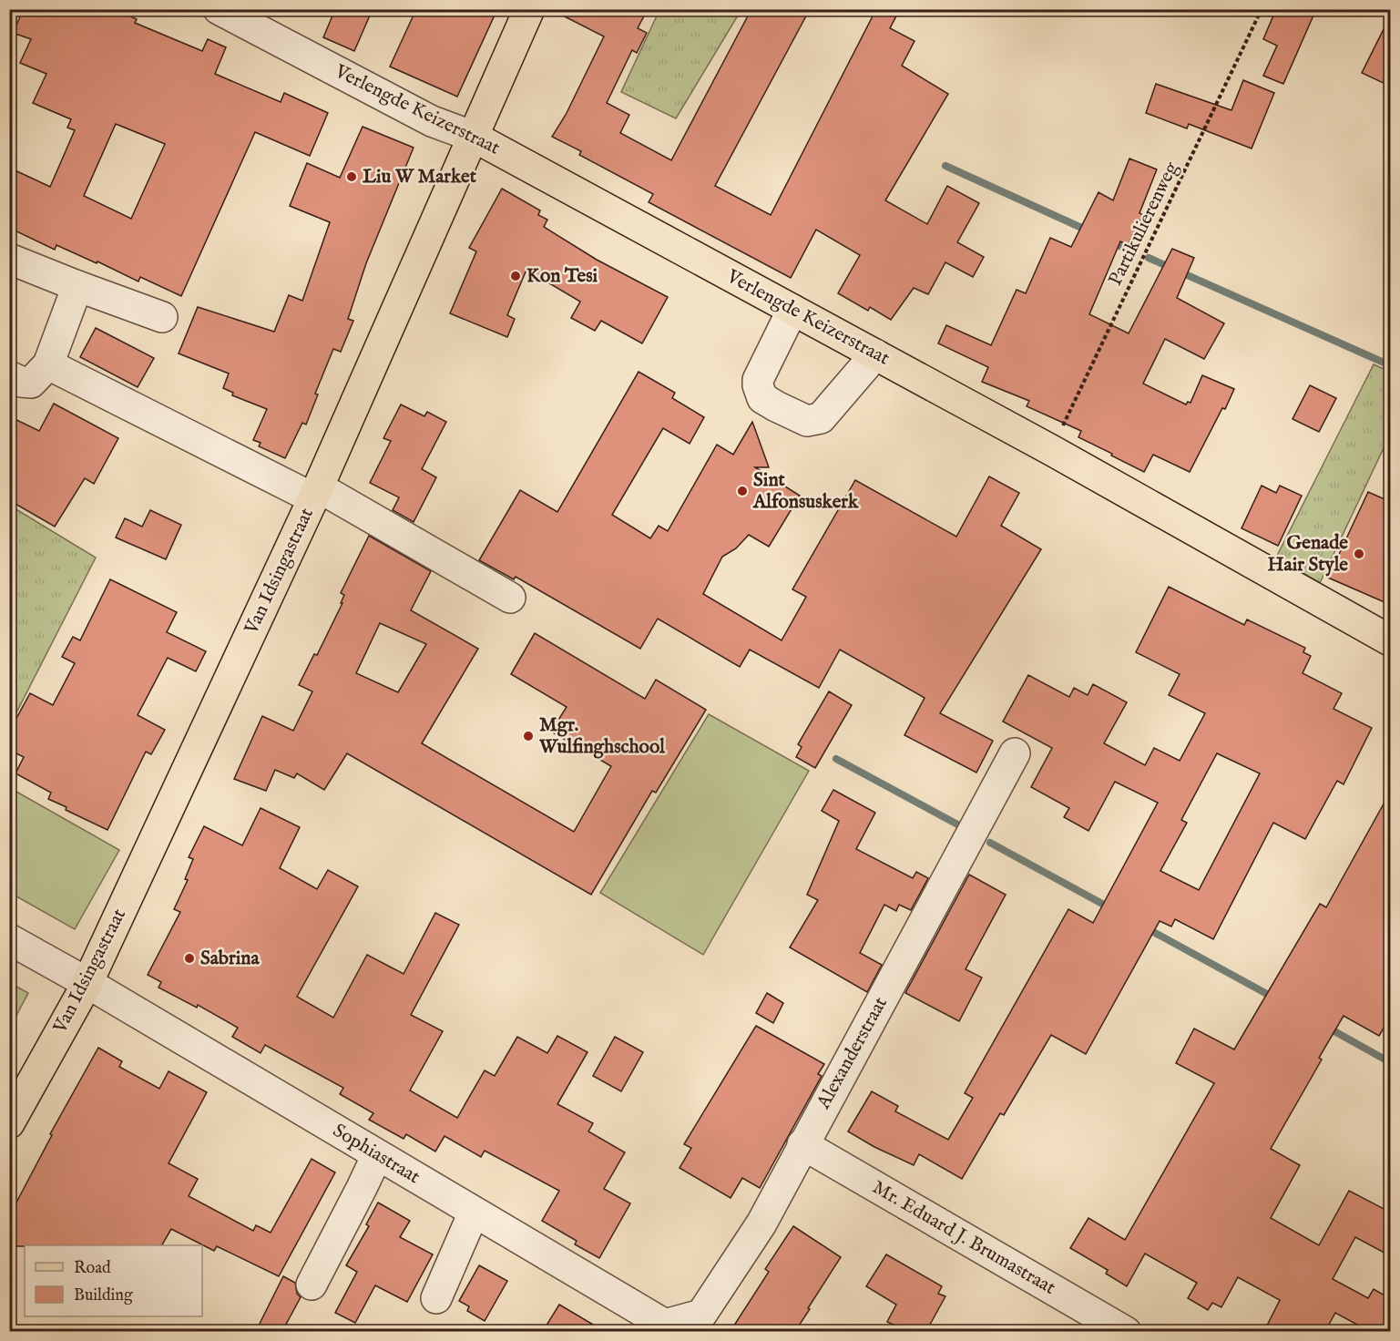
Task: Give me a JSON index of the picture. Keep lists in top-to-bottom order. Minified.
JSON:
{"streets":{"main road":["Verlengde Keizerstraat","Van Idsingastraat"],"street":["Alexanderstraat","Sophiastraat","Mr. Eduard J. Brumastraat"],"path":["Partikulierenweg"]},"crossings":[["Verlengde Keizerstraat","Partikulierenweg"],["Verlengde Keizerstraat","Van Idsingastraat"],["Van Idsingastraat","Sophiastraat"],["Alexanderstraat","Sophiastraat"],["Alexanderstraat","Mr. Eduard J. Brumastraat"]],"places":["Liu W Market","Kon Tesi","Sint Alfonsuskerk","Genade Hair Style","Mgr. Wulfinghschool","Sabrina"],"legend":["Road","Building"]}
